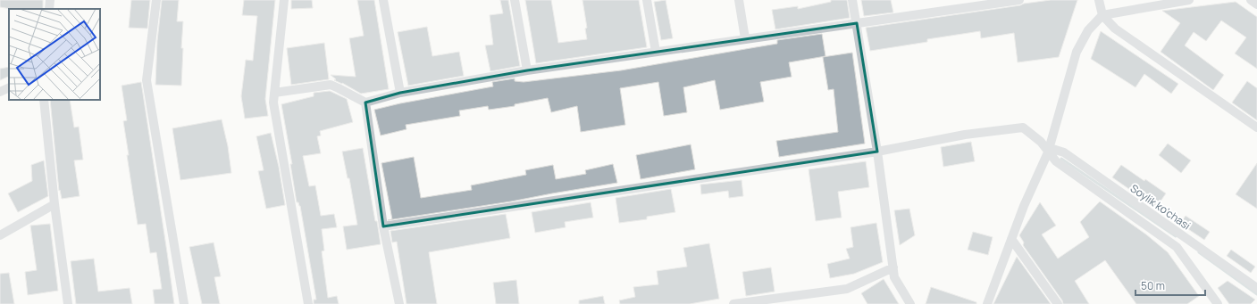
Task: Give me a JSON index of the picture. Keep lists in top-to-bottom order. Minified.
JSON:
{"streets":{"street":["Soylik ko'chasi"]},"scale_bar":"50 m"}
